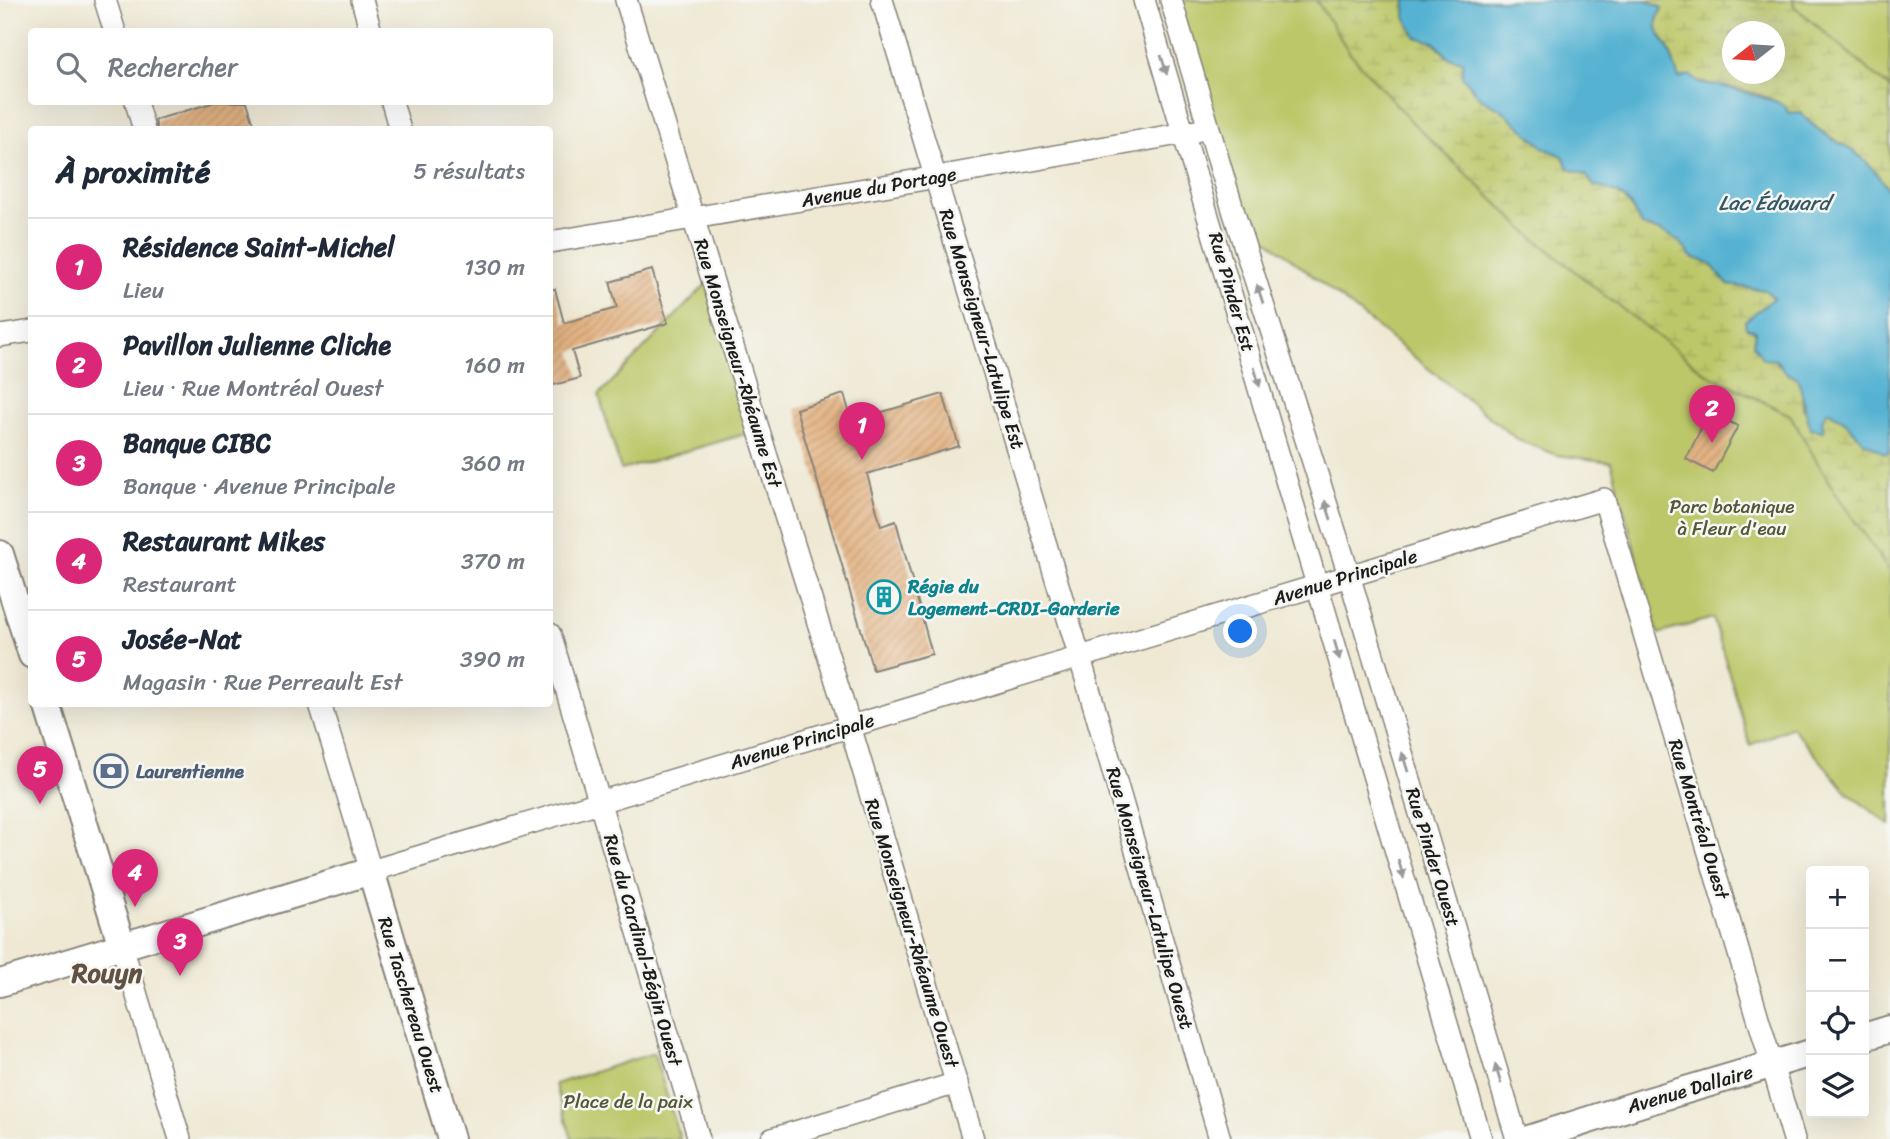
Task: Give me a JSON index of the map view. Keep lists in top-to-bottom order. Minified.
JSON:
{"streets":{"street":["Avenue du Portage","Rue Pinder Est","Rue Monseigneur-Latulipe Est","Rue Monseigneur-Rhéaume Est","Avenue Principale","Rue Montréal Ouest","Rue Pinder Ouest","Rue Monseigneur-Latulipe Ouest","Rue Monseigneur-Rhéaume Ouest","Rue du Cardinal-Bégin Ouest","Rue Taschereau Ouest","Avenue Dallaire"]},"crossings":[["Avenue du Portage","Rue Pinder Est"],["Avenue du Portage","Rue Monseigneur-Latulipe Est"],["Avenue du Portage","Rue Monseigneur-Rhéaume Est"],["Rue Pinder Est","Avenue Principale"],["Rue Pinder Est","Rue Pinder Ouest"],["Rue Monseigneur-Latulipe Est","Avenue Principale"],["Rue Monseigneur-Latulipe Est","Rue Monseigneur-Latulipe Ouest"],["Rue Monseigneur-Rhéaume Est","Avenue Principale"],["Rue Monseigneur-Rhéaume Est","Rue Monseigneur-Rhéaume Ouest"],["Avenue Principale","Rue Montréal Ouest"],["Avenue Principale","Rue Pinder Ouest"],["Avenue Principale","Rue Monseigneur-Latulipe Ouest"],["Avenue Principale","Rue Monseigneur-Rhéaume Ouest"],["Avenue Principale","Rue du Cardinal-Bégin Ouest"],["Avenue Principale","Rue Taschereau Ouest"],["Rue Montréal Ouest","Avenue Dallaire"]],"districts":["Rouyn"],"water":["Lac Édouard"],"parks":["Parc botanique à Fleur d'eau","Place de la paix"],"places":{"building":["Régie du Logement-CRDI-Garderie"],"bank":["Laurentienne"]},"north":"left","page":{"search":"Rechercher","heading":["À proximité","5 résultats"],"list":[{"mark":"1","name":"Résidence Saint-Michel","note":"Lieu","value":"130 m"},{"mark":"2","name":"Pavillon Julienne Cliche","note":"Lieu · Rue Montréal Ouest","value":"160 m"},{"mark":"3","name":"Banque CIBC","note":"Banque · Avenue Principale","value":"360 m"},{"mark":"4","name":"Restaurant Mikes","note":"Restaurant","value":"370 m"},{"mark":"5","name":"Josée-Nat","note":"Magasin · Rue Perreault Est","value":"390 m"}],"pins":["2","1","5","4","3"],"map_buttons":["+","−"]}}
